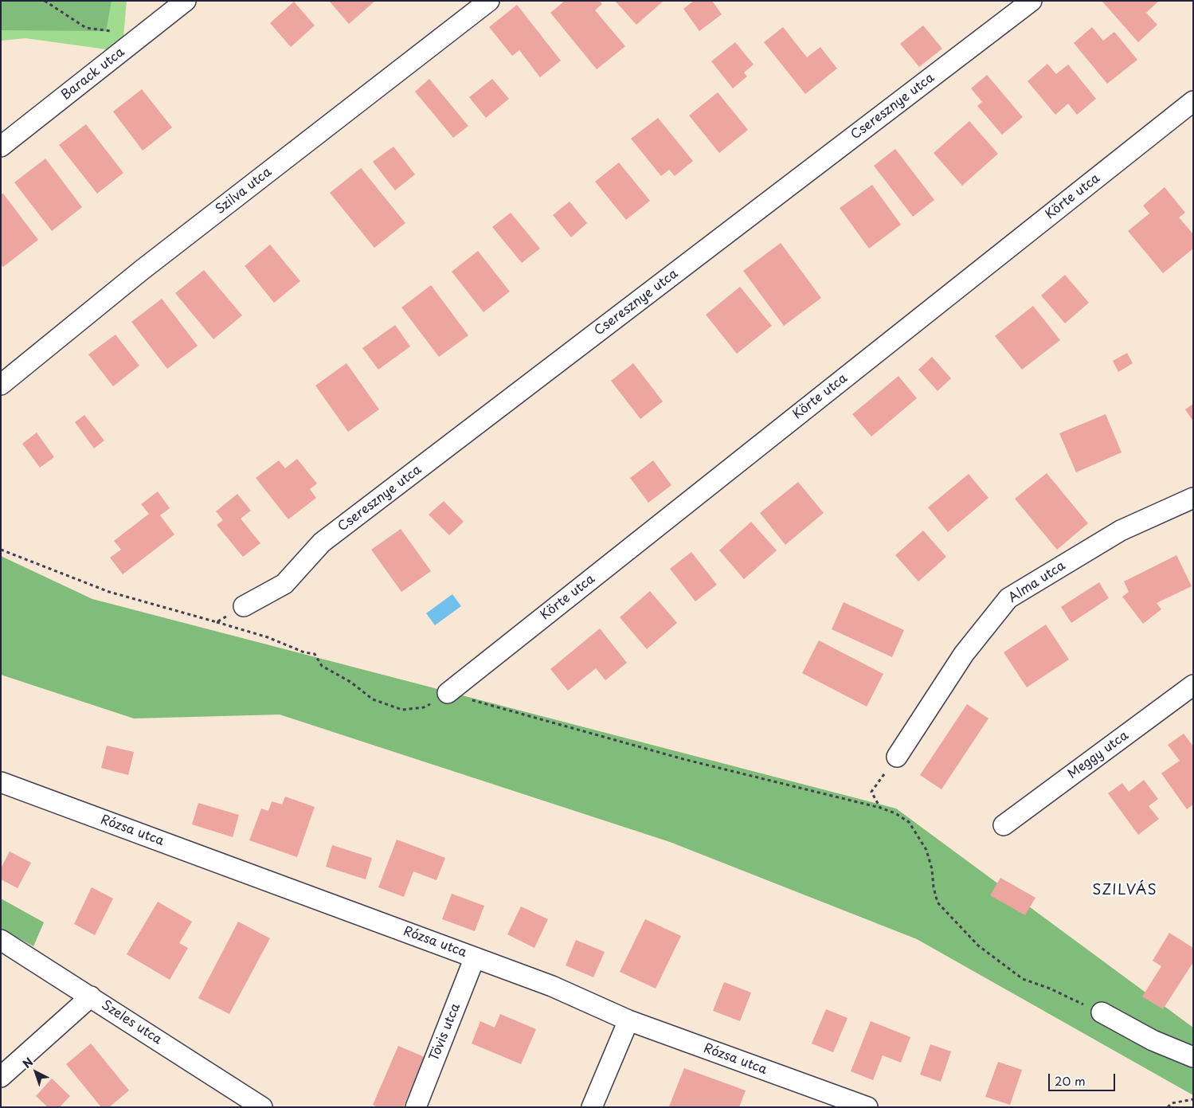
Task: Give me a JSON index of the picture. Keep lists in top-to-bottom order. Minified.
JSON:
{"streets":{"street":["Barack utca","Cseresznye utca","Szilva utca","Körte utca","Alma utca","Meggy utca","Rózsa utca","Szeles utca","Tövis utca"]},"crossings":[["Rózsa utca","Tövis utca"]],"districts":["SZILVÁS"],"scale_bar":"20 m","north":"top left"}
